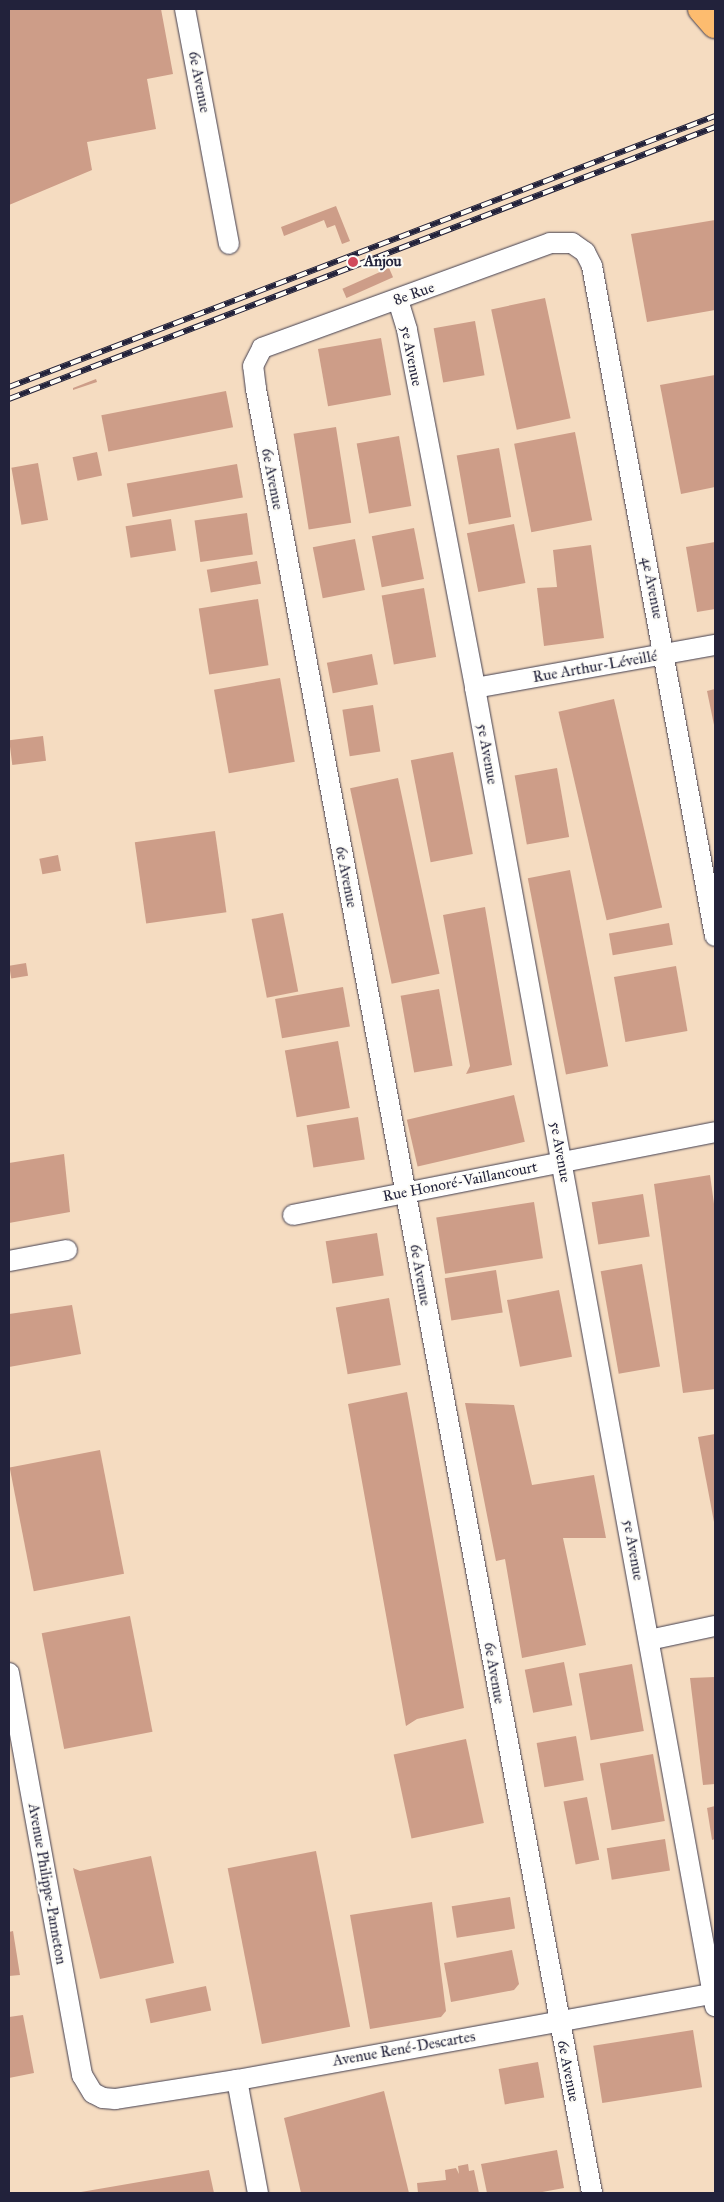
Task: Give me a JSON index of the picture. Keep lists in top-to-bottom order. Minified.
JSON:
{"streets":{"street":["6e Avenue","8e Rue","5e Avenue","4e Avenue","Rue Arthur-Léveillé","Rue Honoré-Vaillancourt","Avenue Philippe-Panneton","Avenue René-Descartes"]},"crossings":[["6e Avenue","8e Rue"],["6e Avenue","Rue Honoré-Vaillancourt"],["6e Avenue","Avenue René-Descartes"],["8e Rue","5e Avenue"],["8e Rue","4e Avenue"],["5e Avenue","Rue Arthur-Léveillé"],["5e Avenue","Rue Honoré-Vaillancourt"],["5e Avenue","Avenue René-Descartes"],["4e Avenue","Rue Arthur-Léveillé"],["Avenue Philippe-Panneton","Avenue René-Descartes"]],"places":["Anjou"]}
